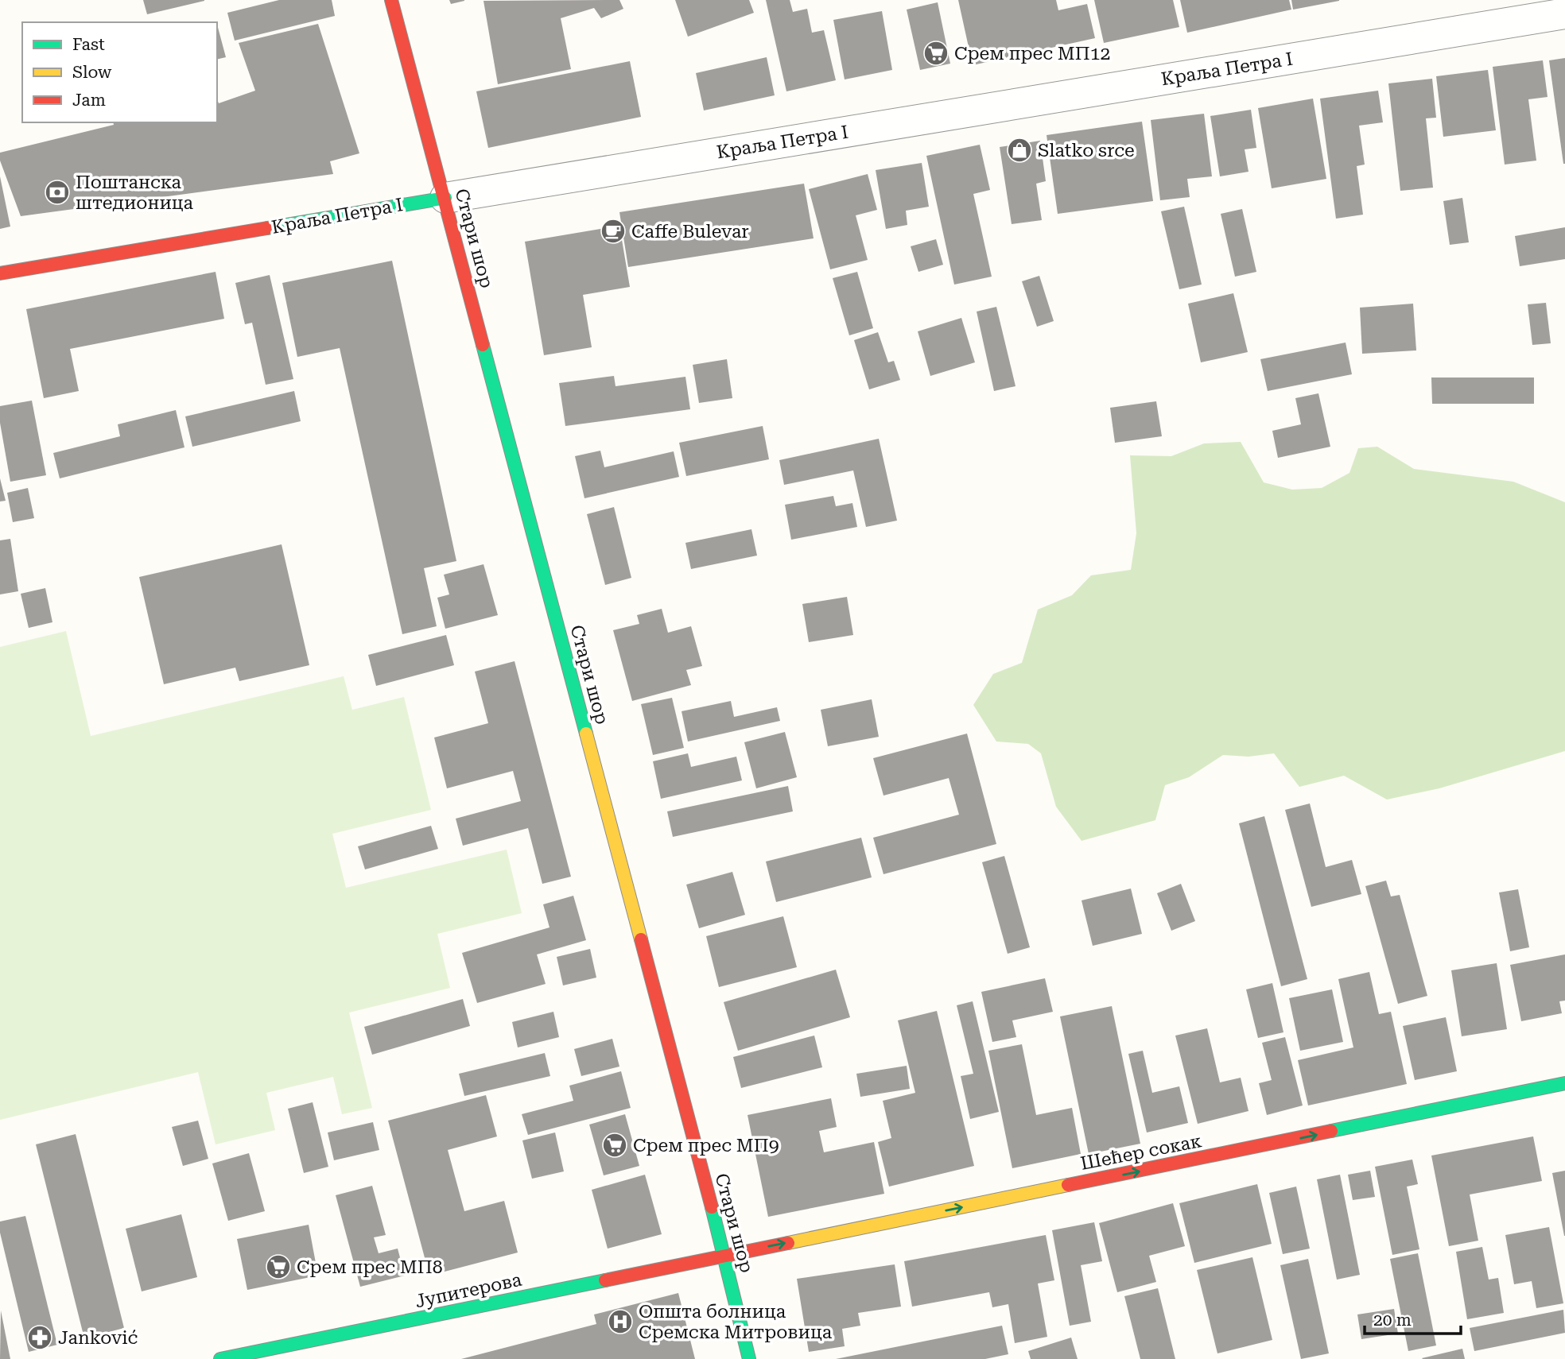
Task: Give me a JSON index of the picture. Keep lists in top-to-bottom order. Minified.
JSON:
{"streets":{"street":["Краља Петра I","Стари шор","Шећер сокак","Јупитерова"]},"crossings":[["Краља Петра I","Стари шор"],["Стари шор","Шећер сокак"],["Стари шор","Јупитерова"],["Шећер сокак","Јупитерова"]],"one_way":["Шећер сокак"],"places":{"supermarket":["Срем прес МП12","Срем прес МП9","Срем прес МП8"],"shop":["Slatko srce"],"bank":["Поштанска штедионица"],"cafe":["Caffe Bulevar"],"hospital":["Општа болница Сремска Митровица"],"pharmacy":["Janković"]},"legend":["Fast","Slow","Jam"],"scale_bar":"20 m"}
